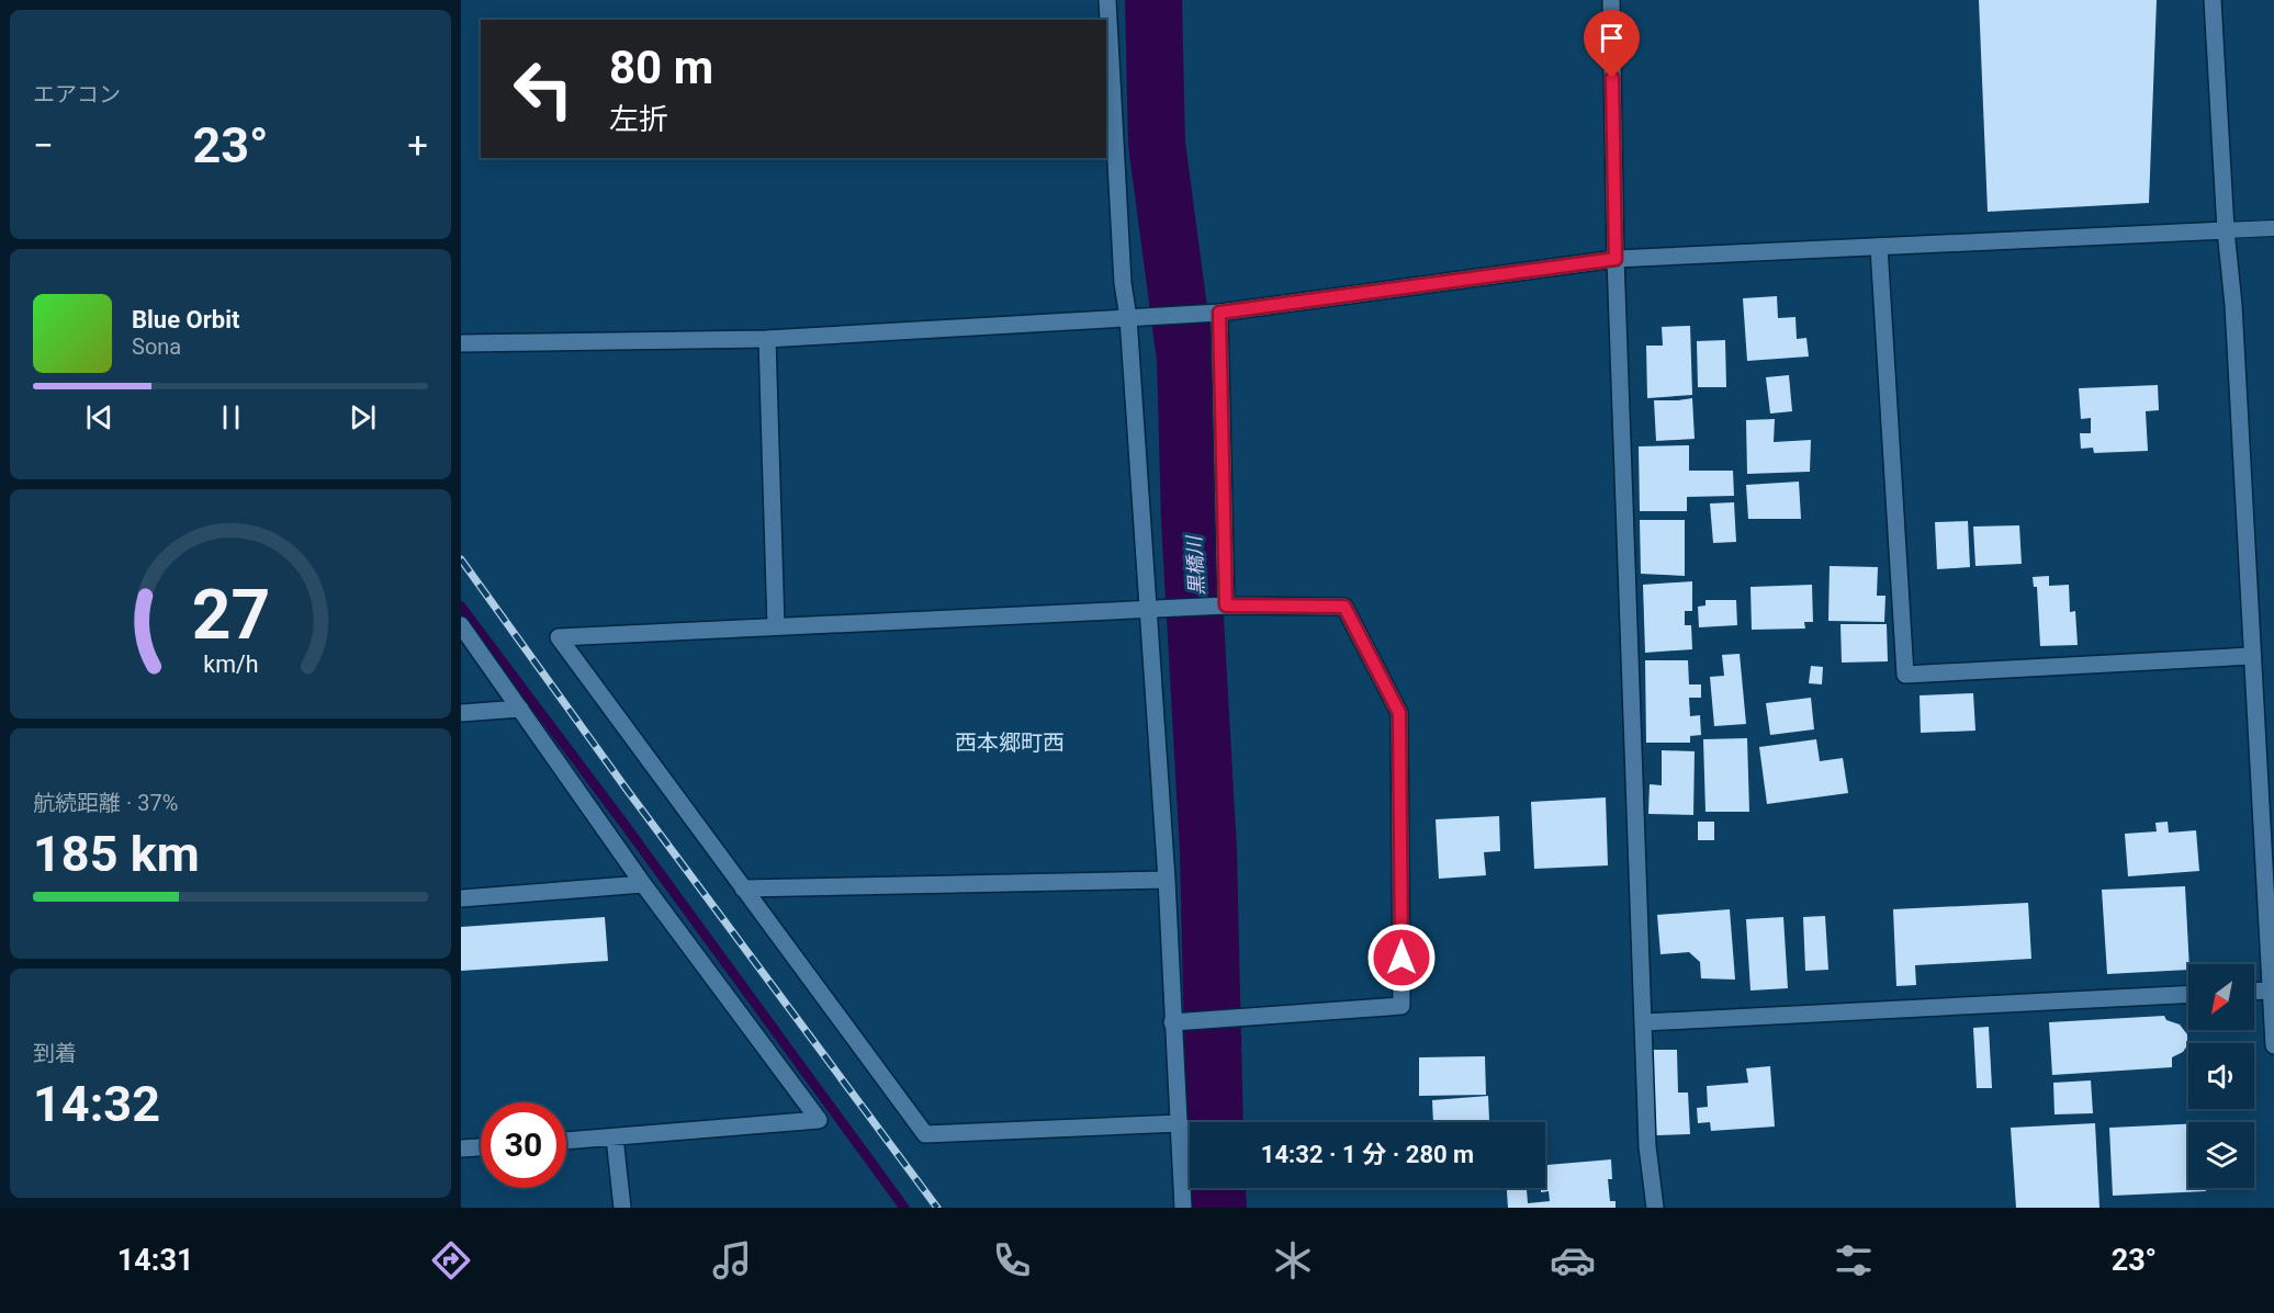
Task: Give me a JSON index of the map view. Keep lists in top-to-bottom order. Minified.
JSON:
{"districts":["西本郷町西"],"water":["黒橋川"],"north":"bottom left","page":{"tile":["エアコン",["航続距離 · 37%","185 km"],["到着","14:32"]],"turn":["80 m","左折"],"heat":["−","23°","+"],"song":["Blue Orbit","Sona"],"limit":"30","trip":"14:32 · 1 分 · 280 m","tabs":["14:31","23°"],"gauge":["27","km/h"]}}
